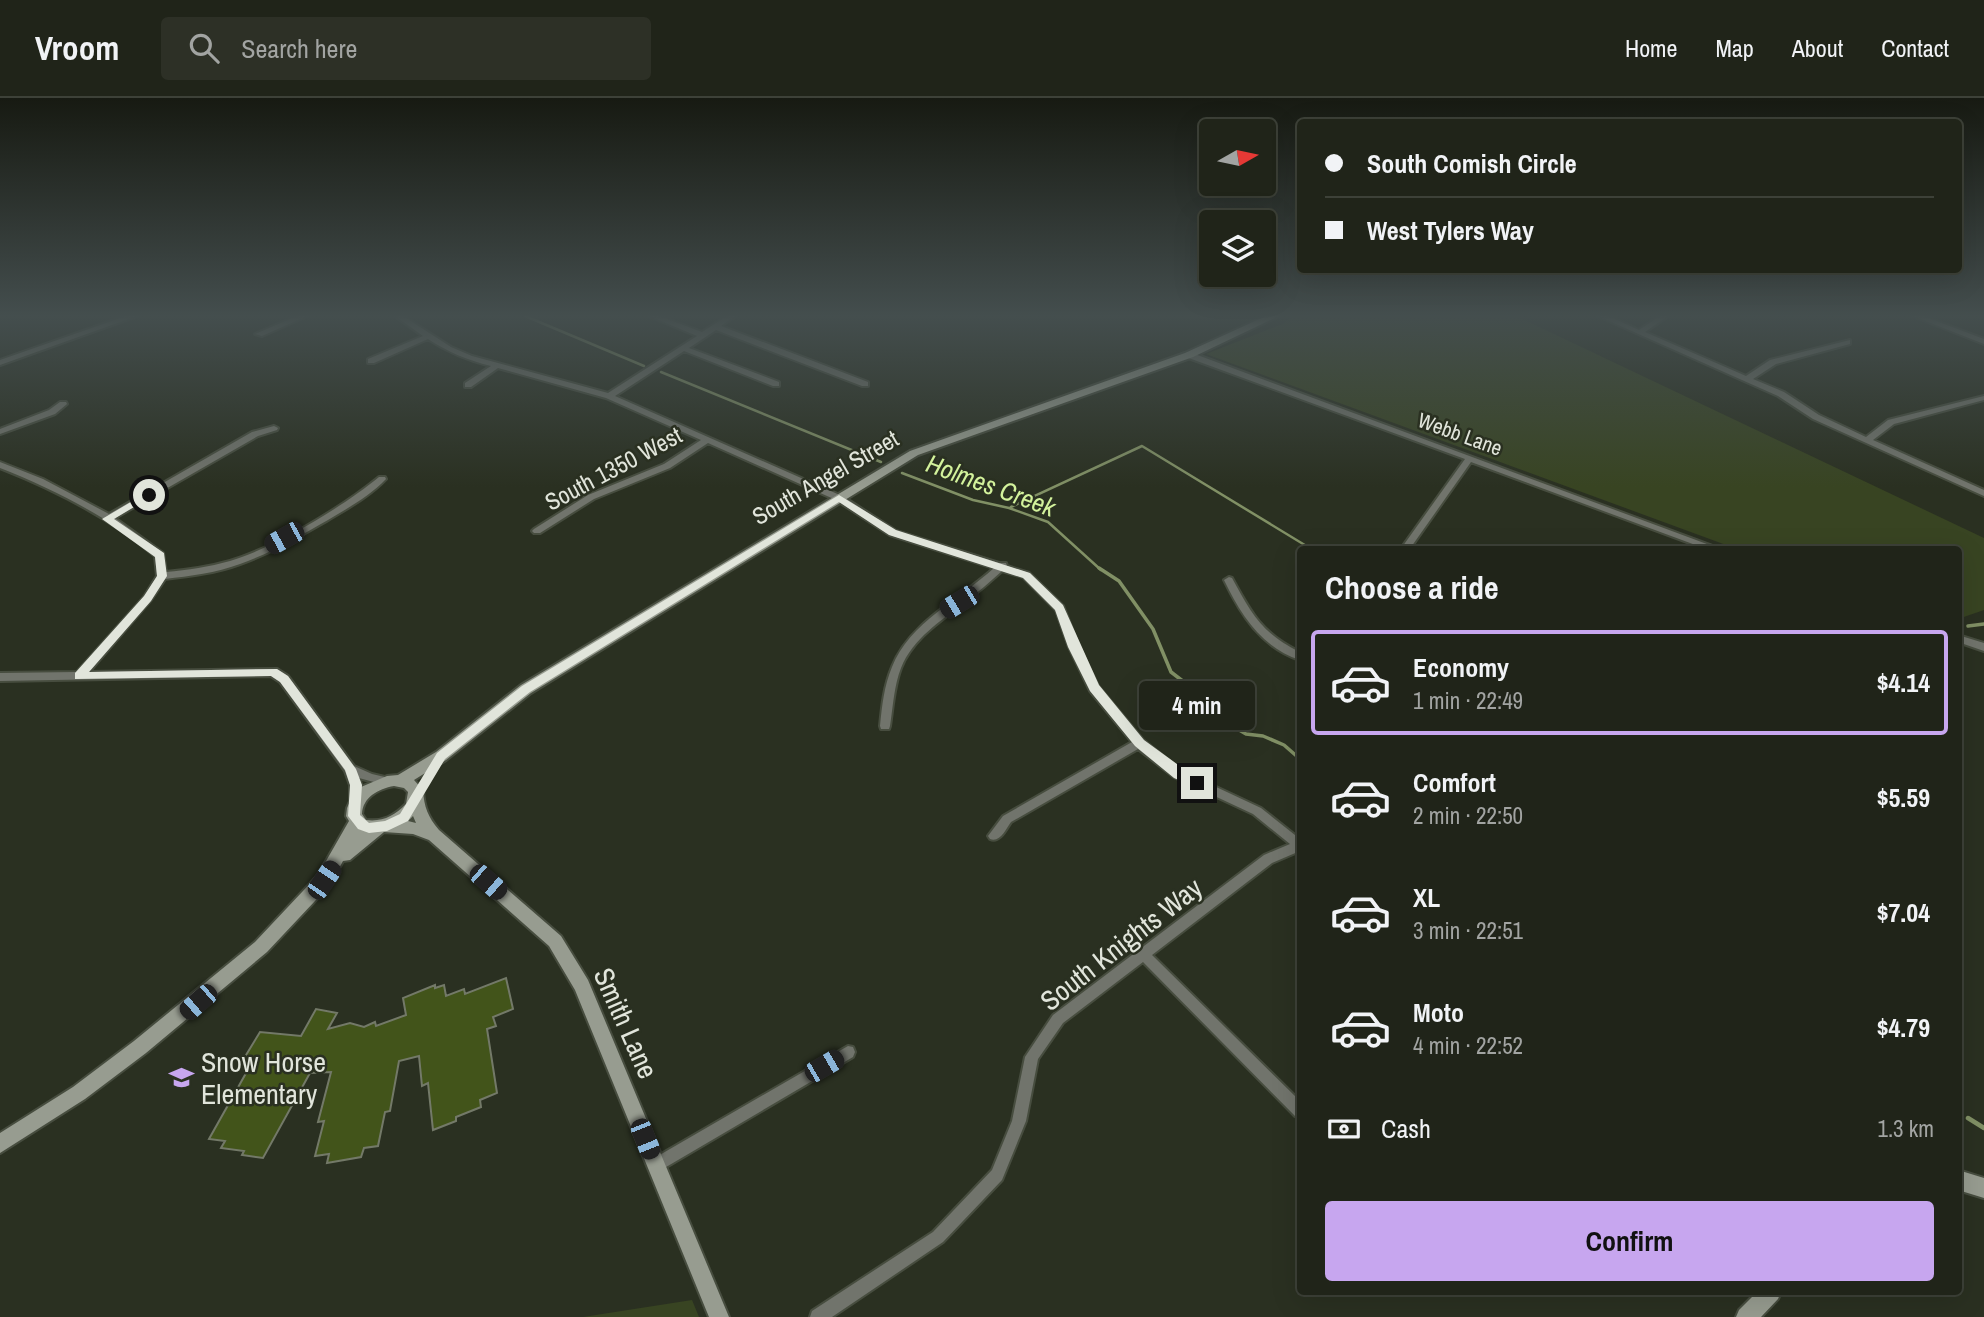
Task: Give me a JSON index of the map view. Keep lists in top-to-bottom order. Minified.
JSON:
{"streets":{"street":["Webb Lane","South 1350 West","South Angel Street","South Knights Way","Smith Lane"]},"crossings":[["South Angel Street","Smith Lane"]],"water":["Holmes Creek"],"places":{"school or university":["Snow Horse Elementary"]},"north":"right","page":{"header":"Vroom","search":"Search here","nav":["Home","Map","About","Contact"],"banner":["South Comish Circle","West Tylers Way"],"heading":"Choose a ride","list":[{"name":"Economy","note":"1 min · 22:49","value":"$4.14"},{"name":"Comfort","note":"2 min · 22:50","value":"$5.59"},{"name":"XL","note":"3 min · 22:51","value":"$7.04"},{"name":"Moto","note":"4 min · 22:52","value":"$4.79"}],"bubble":"4 min","pay":["Cash","1.3 km"],"buttons":"Confirm"}}
